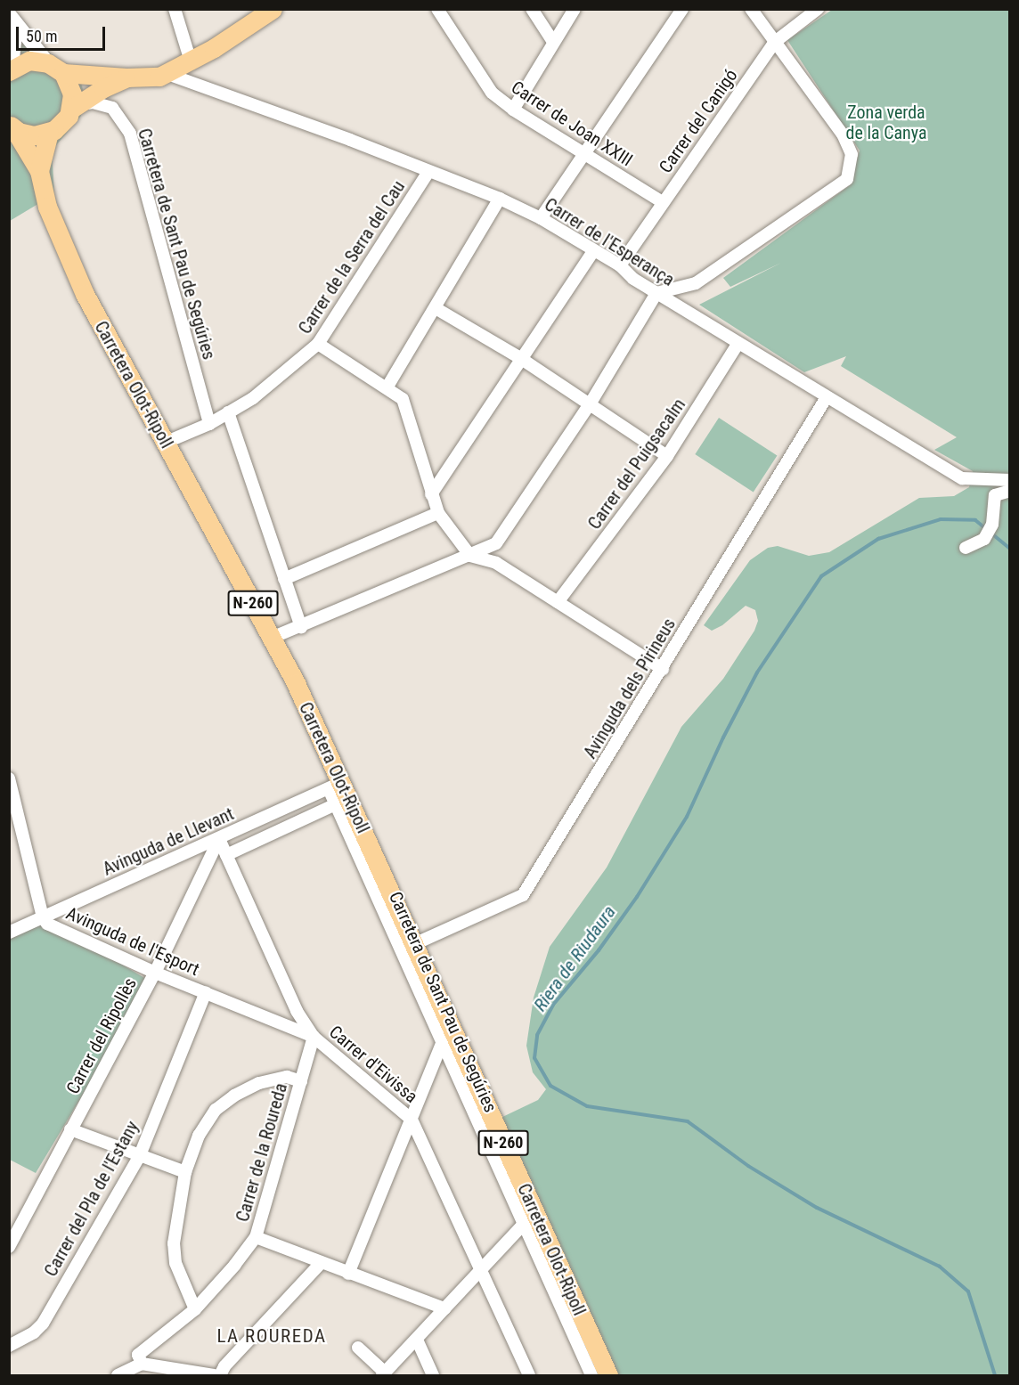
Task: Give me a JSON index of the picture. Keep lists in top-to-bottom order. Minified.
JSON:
{"streets":{"main road":["Carretera Olot-Ripoll","N-260"],"street":["Carrer del Canigó","Carrer de Joan XXIII","Carrer de l'Esperança","Carretera de Sant Pau de Segúries","Carrer de la Serra del Cau","Carrer del Puigsacalm","Avinguda dels Pirineus","Avinguda de Llevant","Avinguda de l'Esport","Carrer del Ripollès","Carrer d'Eivissa","Carrer de la Roureda","Carrer del Pla de l'Estany"]},"crossings":[["Carrer del Canigó","Carrer de Joan XXIII"],["Carrer del Canigó","Carrer de l'Esperança"],["Carrer de l'Esperança","Carrer de la Serra del Cau"],["Carrer de l'Esperança","Carrer del Puigsacalm"],["Carrer de l'Esperança","Avinguda dels Pirineus"],["Carretera de Sant Pau de Segúries","Carrer de la Serra del Cau"],["Carretera de Sant Pau de Segúries","Carretera Olot-Ripoll"],["Carretera de Sant Pau de Segúries","Avinguda de Llevant"],["Carrer de la Serra del Cau","Carretera Olot-Ripoll"],["Carretera Olot-Ripoll","N-260"],["Carretera Olot-Ripoll","Avinguda dels Pirineus"],["Carretera Olot-Ripoll","Avinguda de Llevant"],["Avinguda de Llevant","Avinguda de l'Esport"],["Avinguda de Llevant","Carrer del Ripollès"],["Avinguda de Llevant","Carrer d'Eivissa"],["Avinguda de l'Esport","Carrer del Ripollès"],["Avinguda de l'Esport","Carrer d'Eivissa"],["Avinguda de l'Esport","Carrer de la Roureda"],["Avinguda de l'Esport","Carrer del Pla de l'Estany"],["Carrer del Ripollès","Carrer d'Eivissa"],["Carrer d'Eivissa","Carrer de la Roureda"]],"districts":["LA ROUREDA"],"water":["Riera de Riudaura"],"parks":["Zona verda de la Canya"],"scale_bar":"50 m"}
